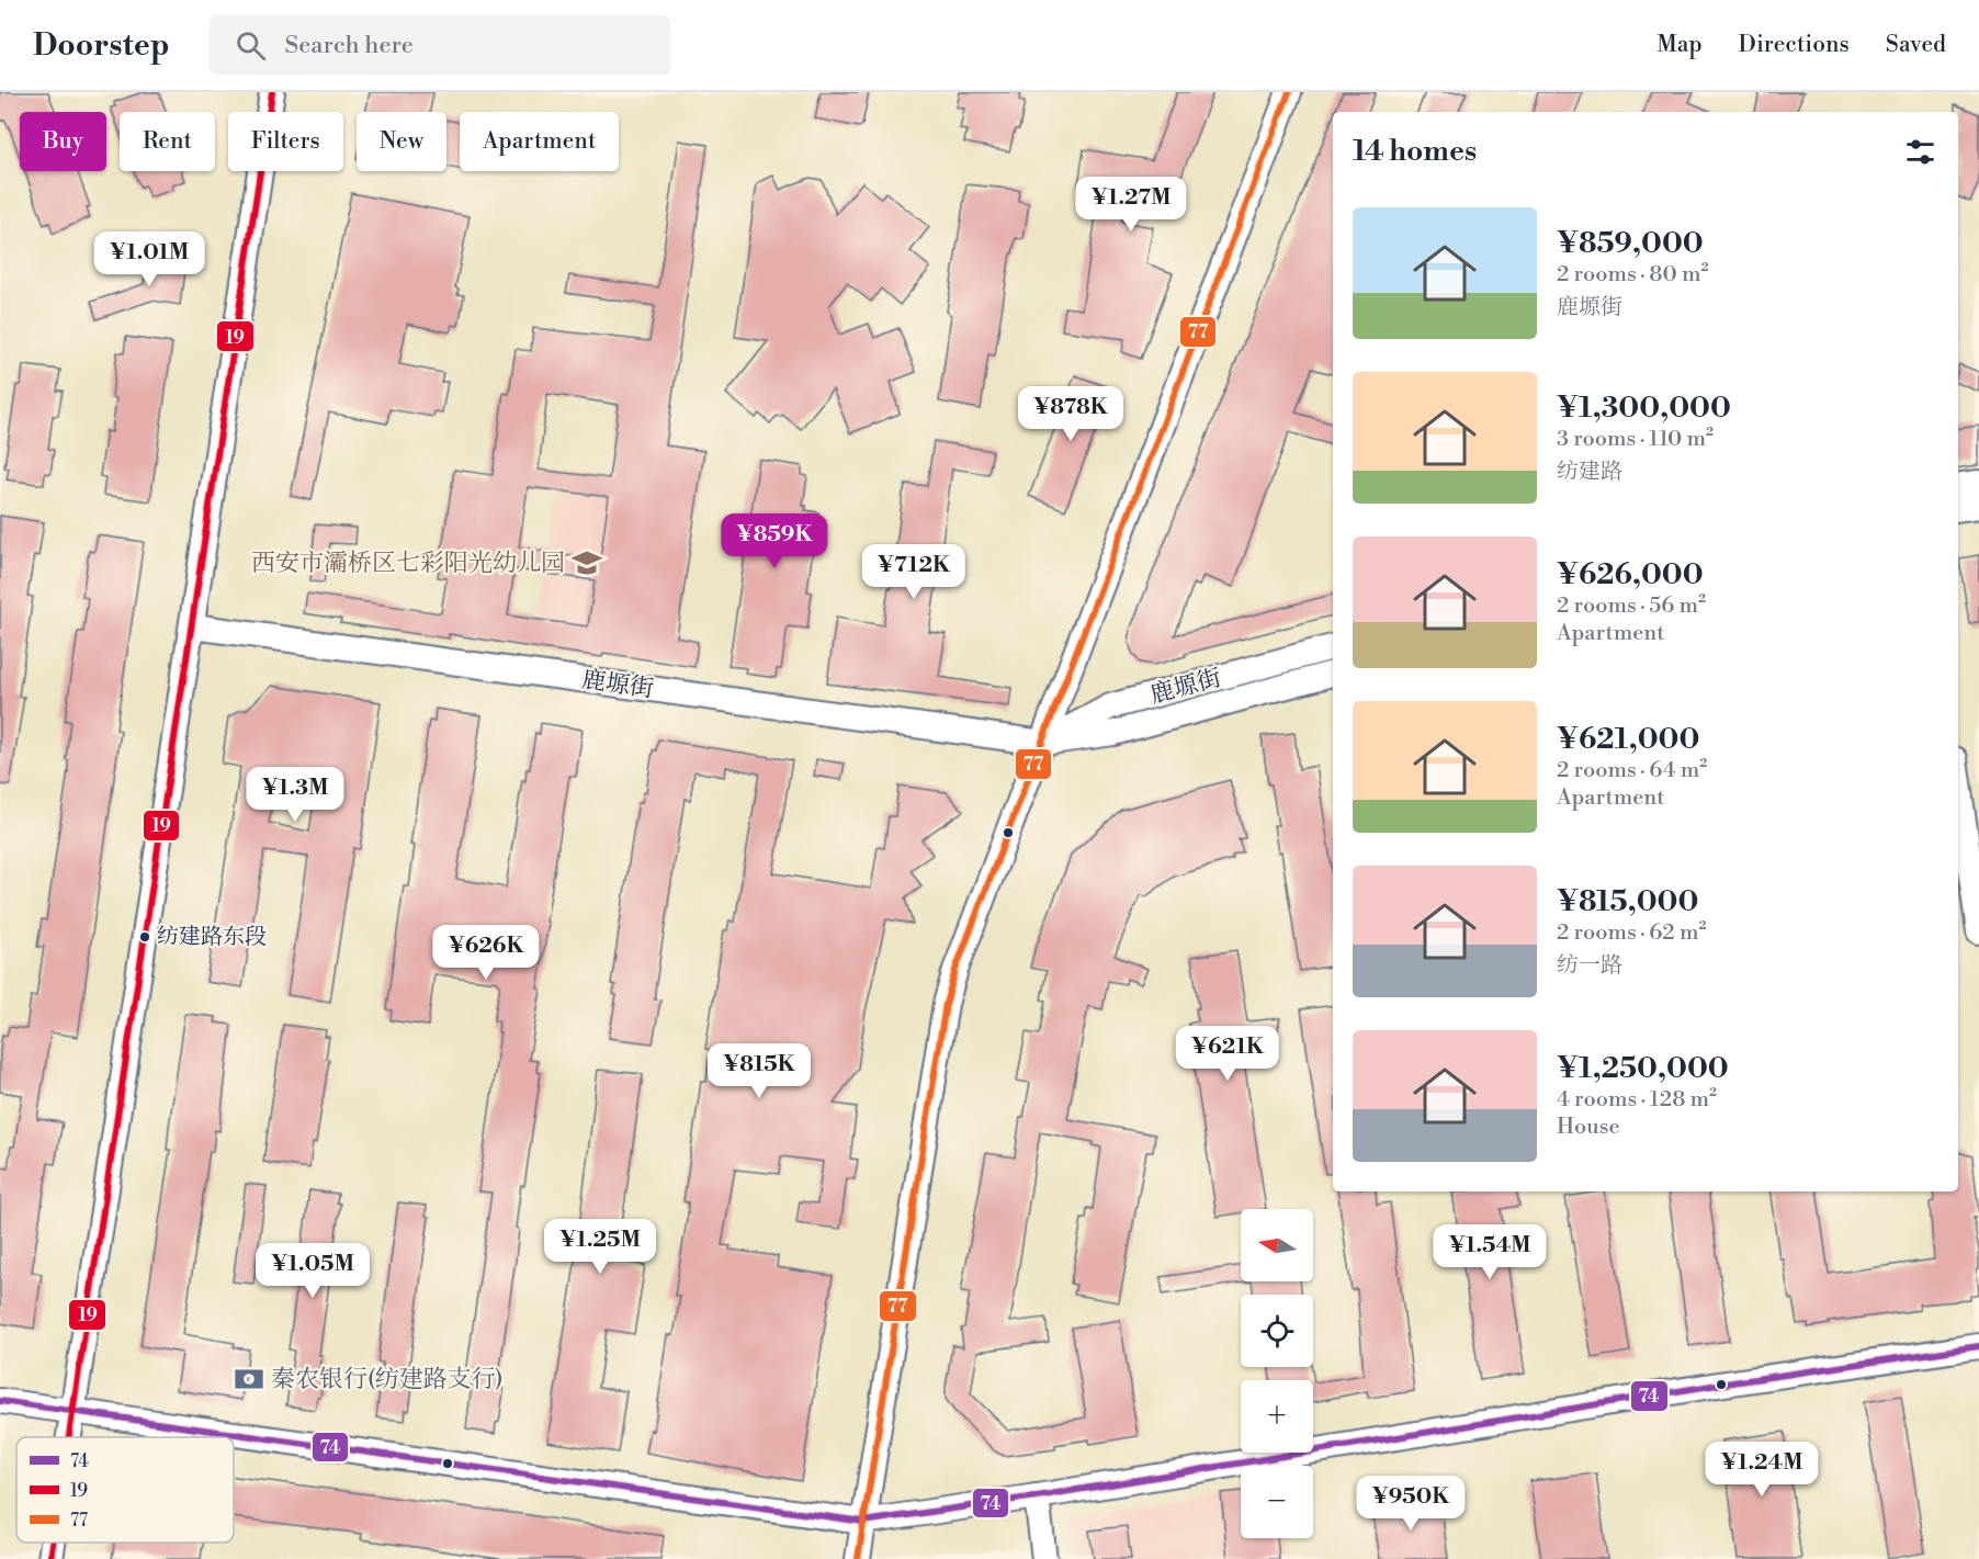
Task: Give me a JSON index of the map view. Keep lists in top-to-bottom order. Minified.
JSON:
{"streets":{"street":["鹿塬街"]},"places":{"school or university":["西安市灞桥区七彩阳光幼儿园"],"other":["纺建路东段"],"bank":["秦农银行(纺建路支行)"]},"lines":["transit line 19","transit line 77","transit line 74"],"legend":["74","19","77"],"north":"left","page":{"header":"Doorstep","search":"Search here","nav":["Map","Directions","Saved"],"chip":["Buy","Rent","Filters","New","Apartment"],"heading":"14 homes","price":["¥1.27M","¥1.01M","¥878K","¥859K","¥712K","¥1.3M","¥626K","¥621K","¥815K","¥1.25M","¥1.54M","¥1.05M","¥1.24M","¥950K"],"list":[{"name":"¥859,000","note":"2 rooms · 80 m² · 鹿塬街"},{"name":"¥1,300,000","note":"3 rooms · 110 m² · 纺建路"},{"name":"¥626,000","note":"2 rooms · 56 m² · Apartment"},{"name":"¥621,000","note":"2 rooms · 64 m² · Apartment"},{"name":"¥815,000","note":"2 rooms · 62 m² · 纺一路"},{"name":"¥1,250,000","note":"4 rooms · 128 m² · House"}],"map_buttons":["+","−"]}}
